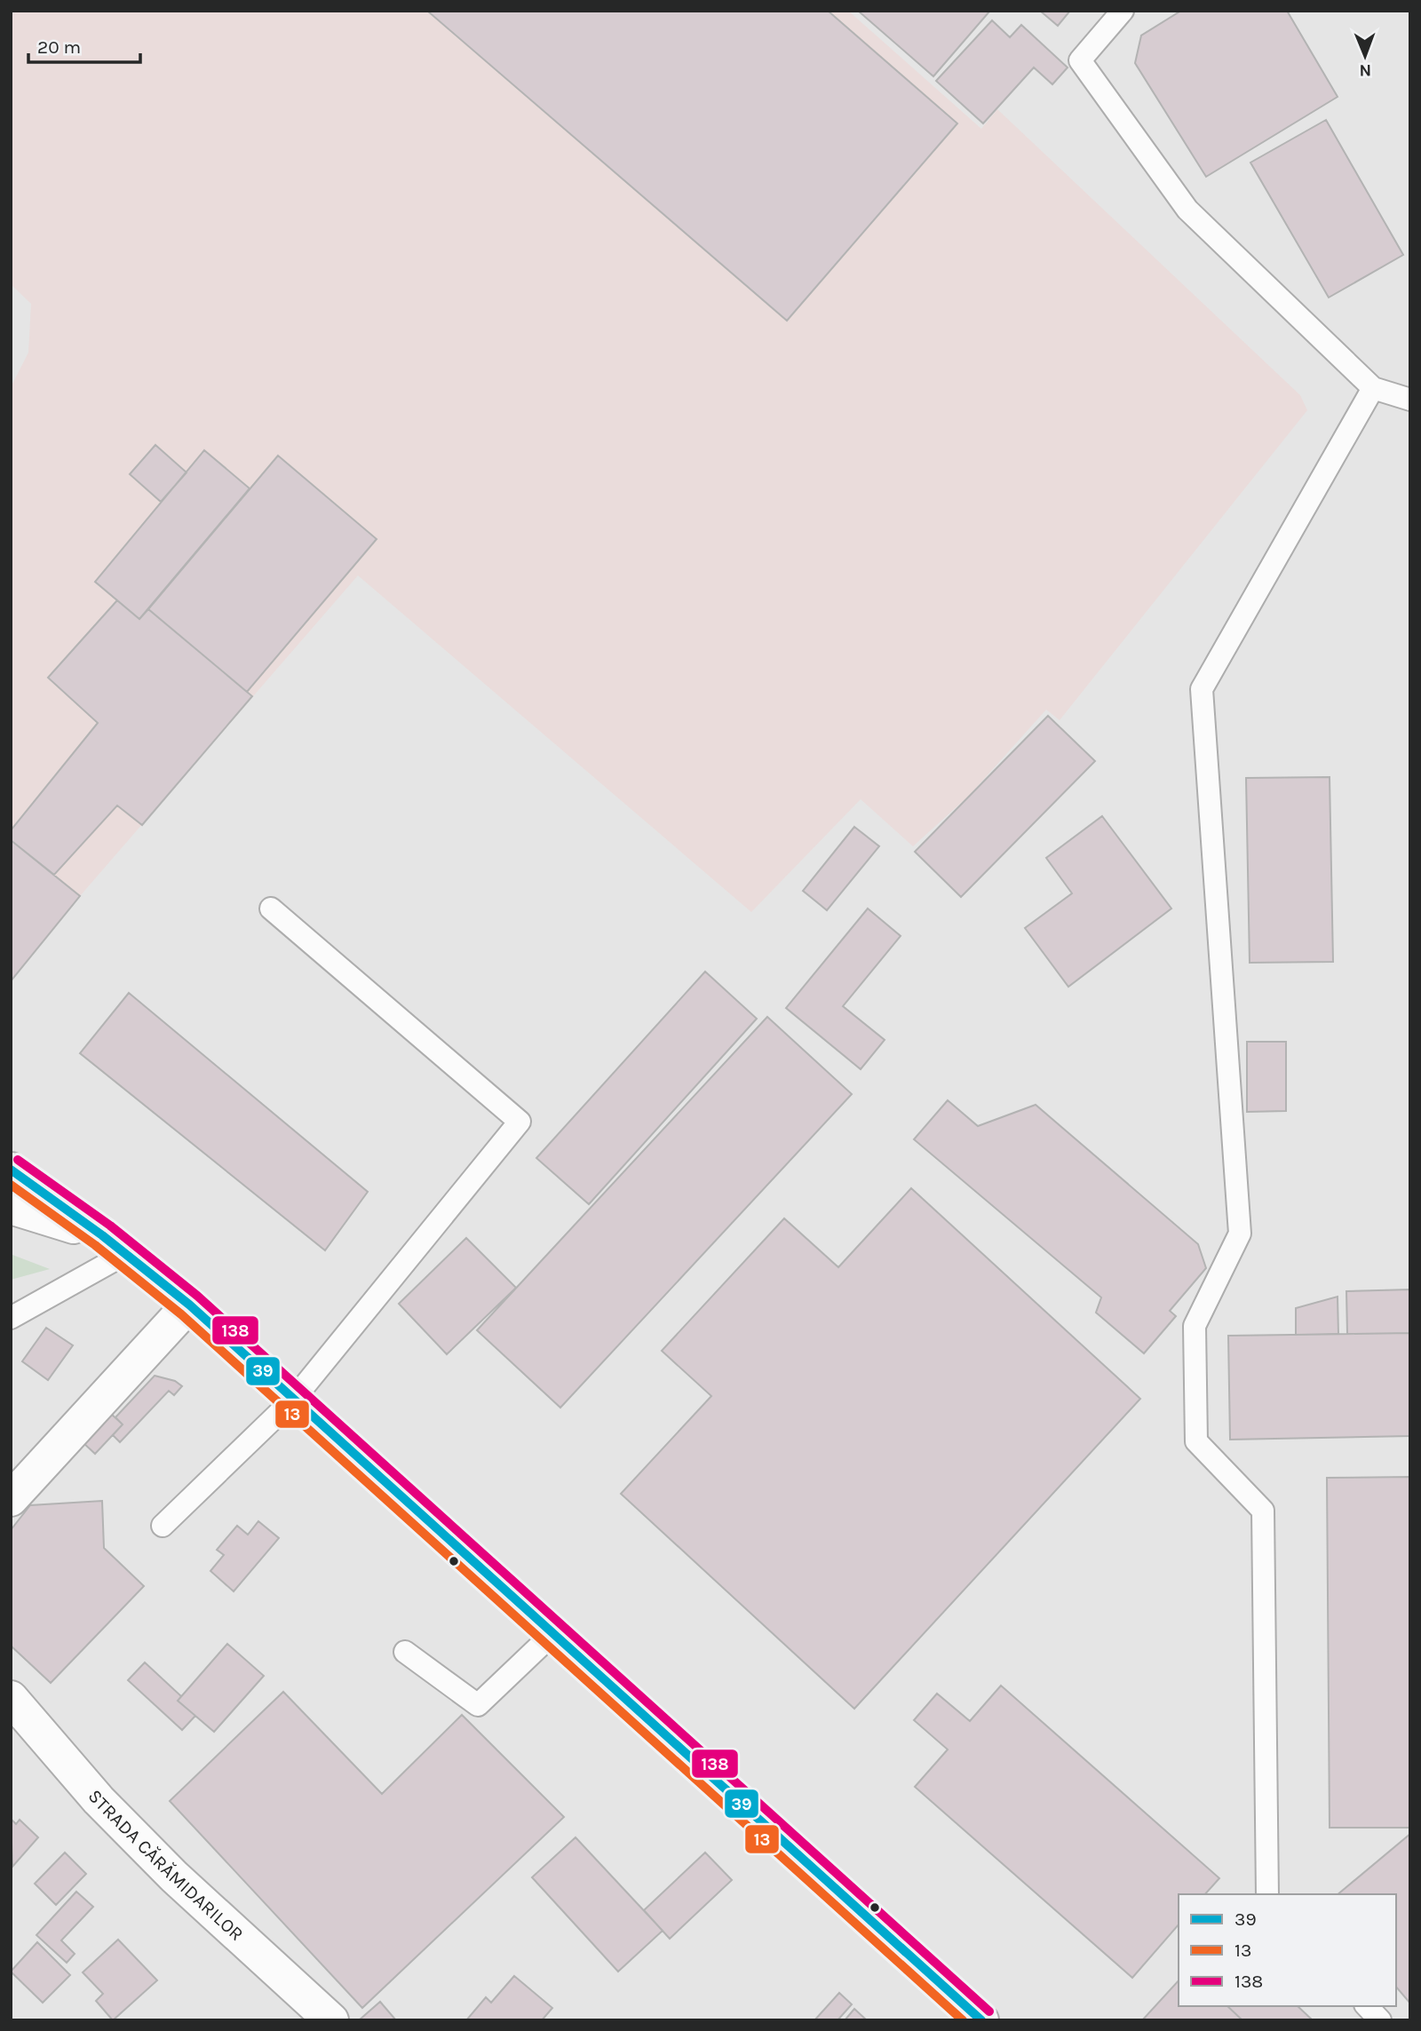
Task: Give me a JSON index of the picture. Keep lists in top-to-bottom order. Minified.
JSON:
{"streets":{"main road":["STRADA CĂRĂMIDARILOR"]},"lines":["transit line 138","transit line 39","transit line 13"],"legend":["39","13","138"],"scale_bar":"20 m","north":"bottom"}
